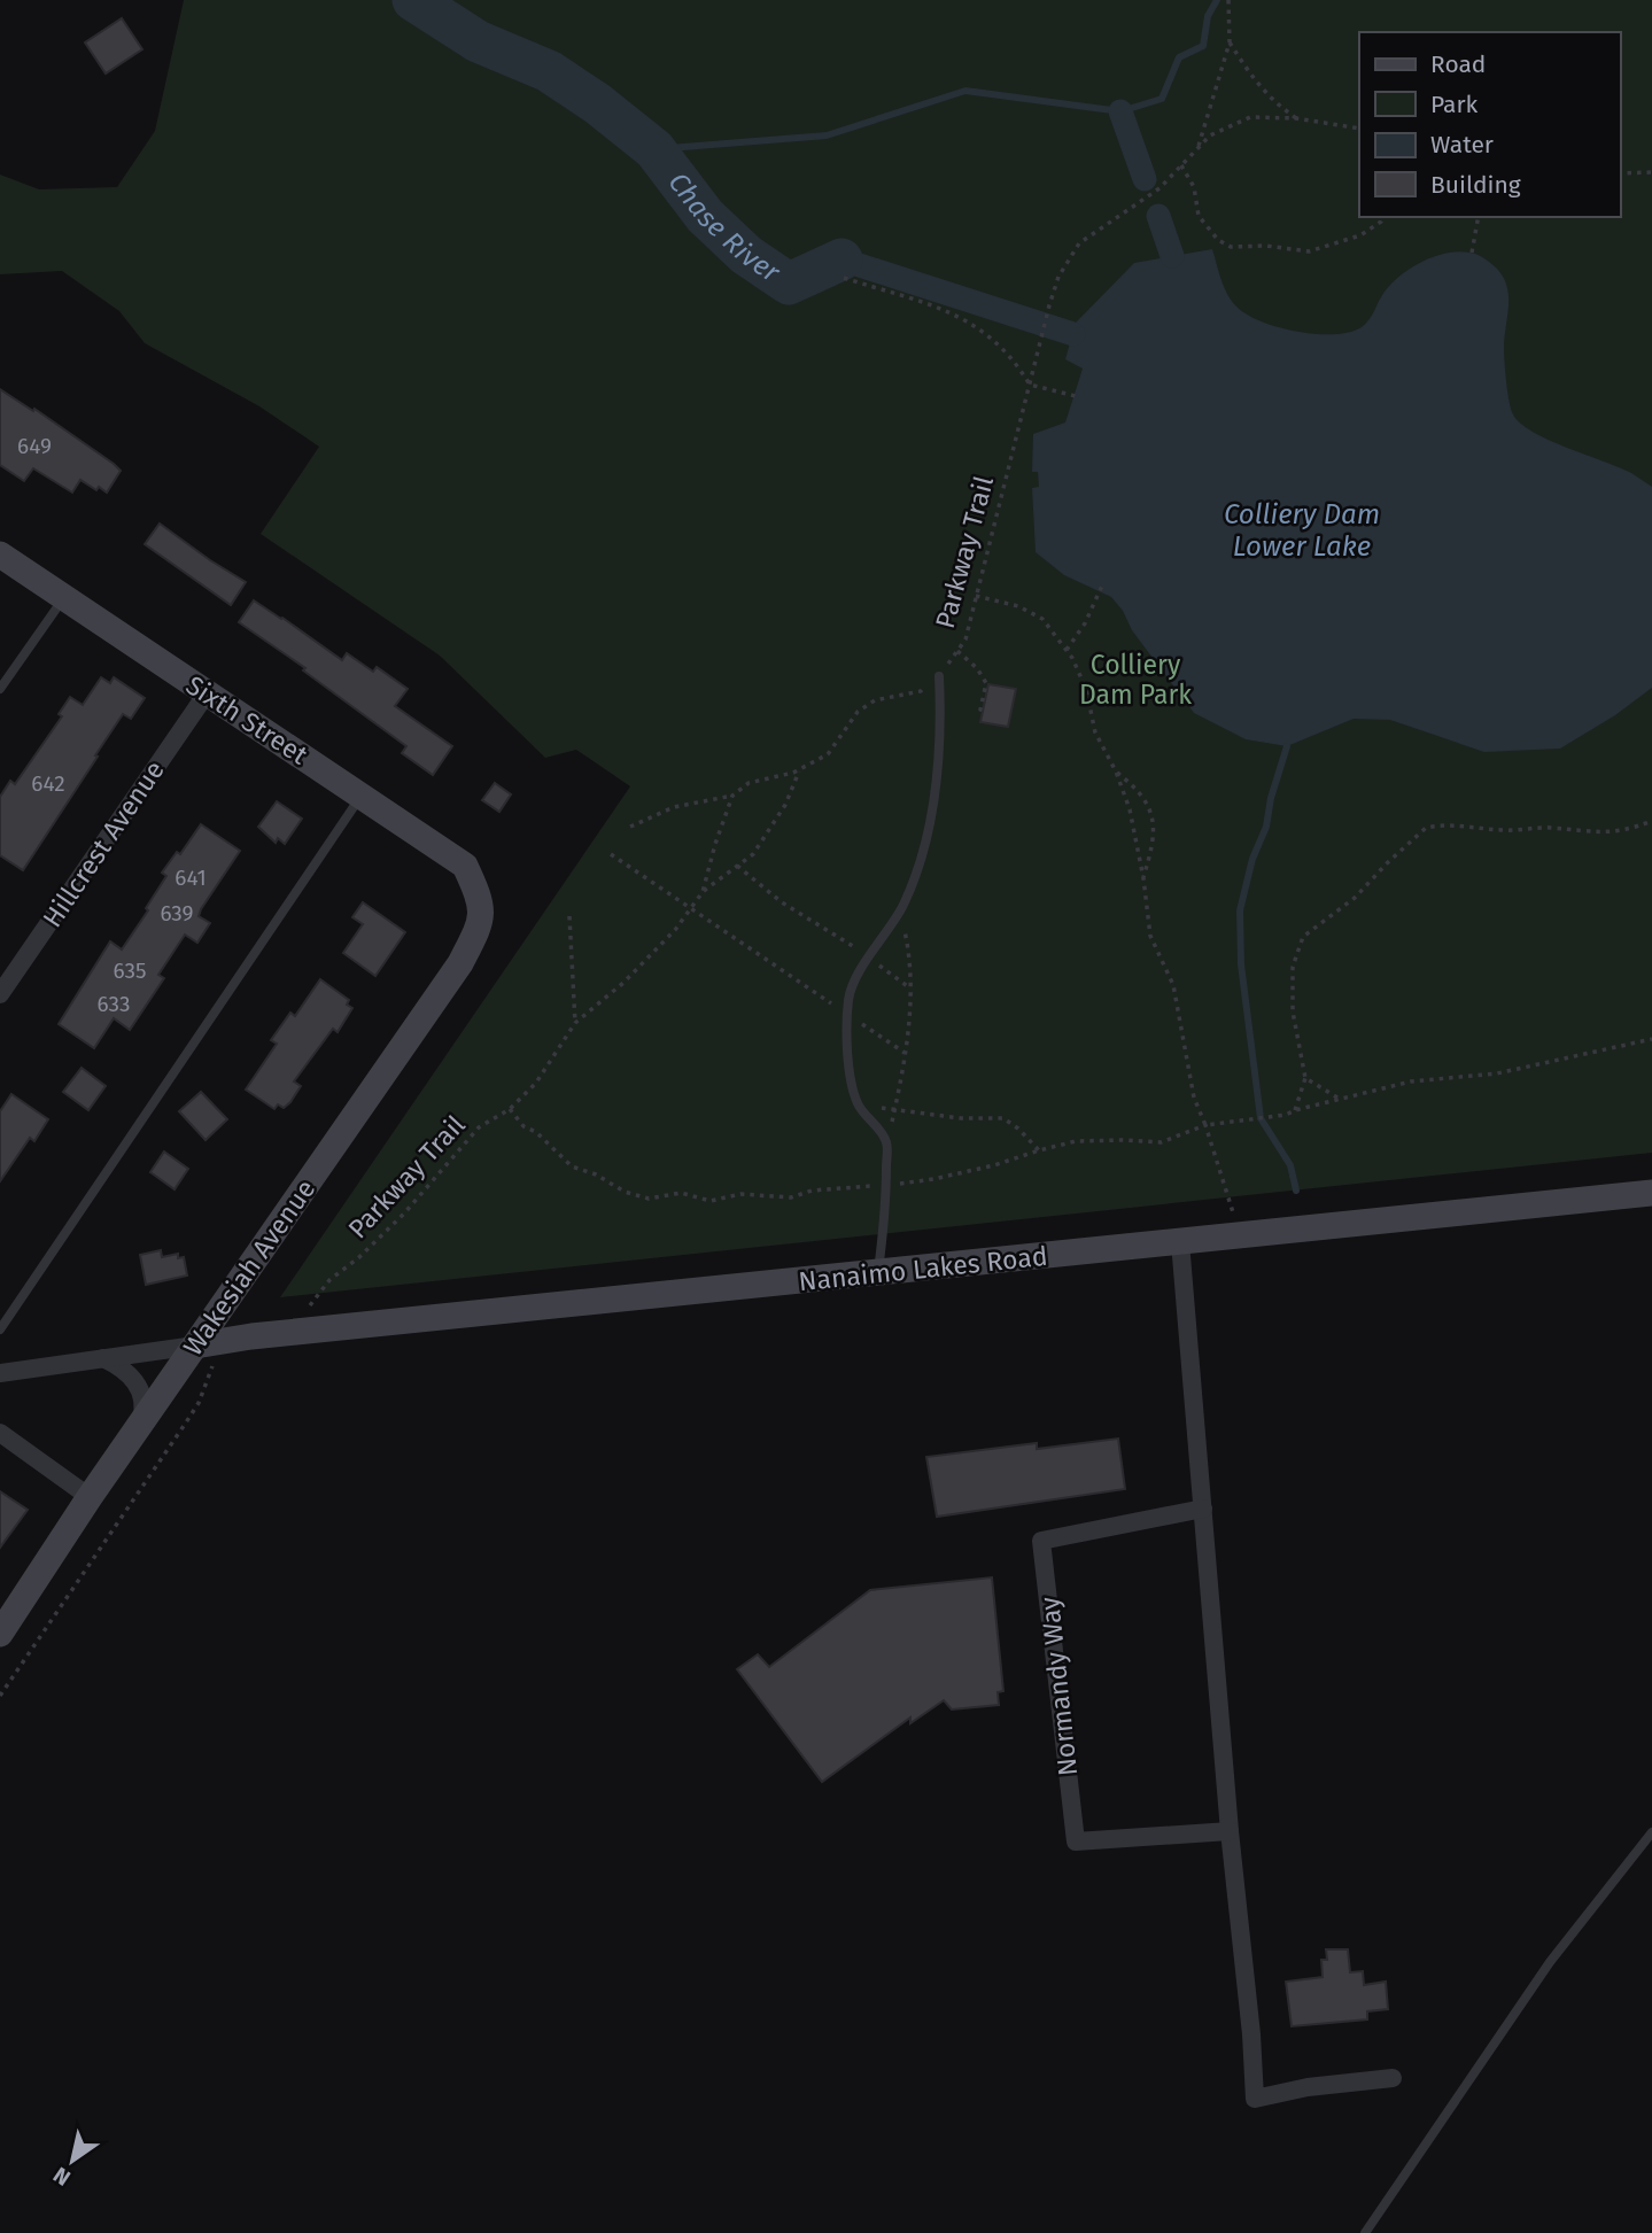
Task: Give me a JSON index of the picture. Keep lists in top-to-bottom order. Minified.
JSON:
{"streets":{"street":["Sixth Street","Hillcrest Avenue","Wakesiah Avenue","Nanaimo Lakes Road","Normandy Way"],"path":["Parkway Trail"]},"crossings":[["Sixth Street","Hillcrest Avenue"],["Sixth Street","Wakesiah Avenue"],["Wakesiah Avenue","Nanaimo Lakes Road"]],"water":["Chase River","Colliery Dam Lower Lake"],"parks":["Colliery Dam Park"],"house_numbers":["649","642","641","639","635","633"],"legend":["Road","Park","Water","Building"],"north":"bottom left"}
